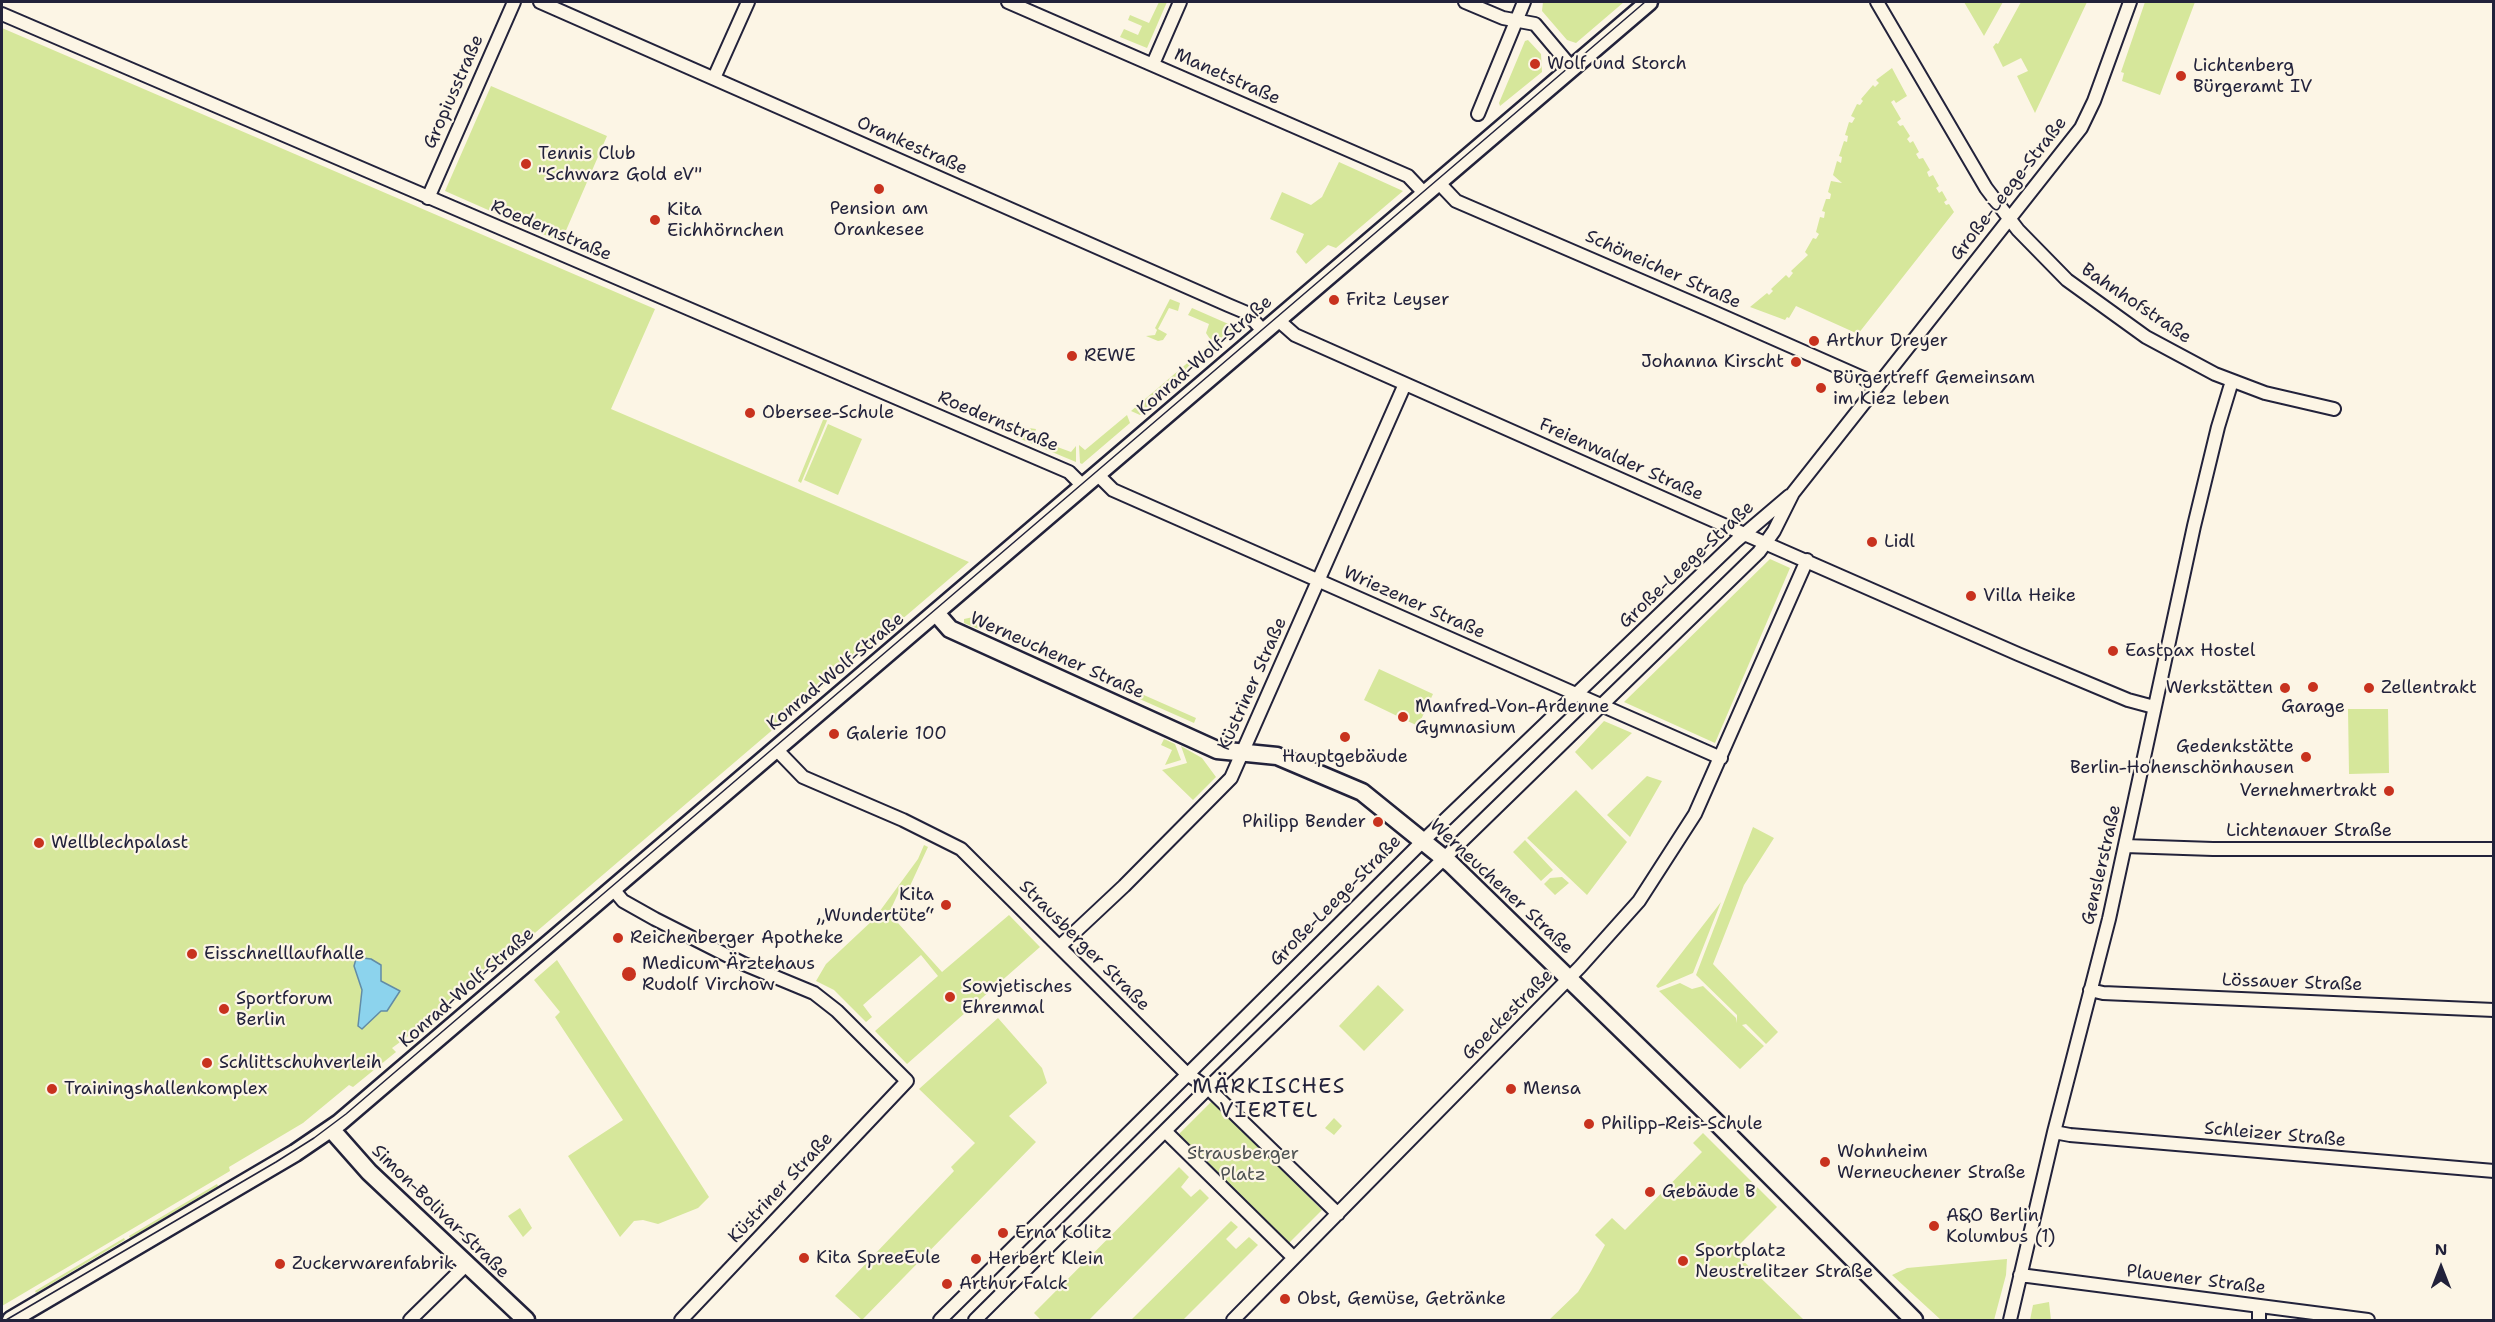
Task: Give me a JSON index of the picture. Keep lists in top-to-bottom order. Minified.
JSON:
{"streets":{"main road":["Konrad-Wolf-Straße","Werneuchener Straße","Simon-Bolivar-Straße"],"street":["Manetstraße","Gropiusstraße","Orankestraße","Große-Leege-Straße","Roedernstraße","Schöneicher Straße","Bahnhofstraße","Freienwalder Straße","Wriezener Straße","Küstriner Straße","Lichtenauer Straße","Genslerstraße","Strausberger Straße","Lössauer Straße","Goeckestraße","Schleizer Straße","Plauener Straße"]},"crossings":[["Manetstraße","Konrad-Wolf-Straße"],["Gropiusstraße","Roedernstraße"],["Orankestraße","Konrad-Wolf-Straße"],["Große-Leege-Straße","Schöneicher Straße"],["Große-Leege-Straße","Bahnhofstraße"],["Große-Leege-Straße","Freienwalder Straße"],["Große-Leege-Straße","Wriezener Straße"],["Große-Leege-Straße","Werneuchener Straße"],["Große-Leege-Straße","Strausberger Straße"],["Roedernstraße","Konrad-Wolf-Straße"],["Schöneicher Straße","Konrad-Wolf-Straße"],["Bahnhofstraße","Genslerstraße"],["Konrad-Wolf-Straße","Freienwalder Straße"],["Konrad-Wolf-Straße","Wriezener Straße"],["Konrad-Wolf-Straße","Werneuchener Straße"],["Konrad-Wolf-Straße","Küstriner Straße"],["Konrad-Wolf-Straße","Strausberger Straße"],["Konrad-Wolf-Straße","Simon-Bolivar-Straße"],["Freienwalder Straße","Küstriner Straße"],["Freienwalder Straße","Genslerstraße"],["Freienwalder Straße","Goeckestraße"],["Wriezener Straße","Küstriner Straße"],["Wriezener Straße","Goeckestraße"],["Werneuchener Straße","Küstriner Straße"],["Werneuchener Straße","Goeckestraße"],["Küstriner Straße","Strausberger Straße"],["Lichtenauer Straße","Genslerstraße"],["Genslerstraße","Lössauer Straße"],["Genslerstraße","Schleizer Straße"],["Genslerstraße","Plauener Straße"],["Strausberger Straße","Goeckestraße"]],"districts":["MÄRKISCHES VIERTEL"],"parks":["Strausberger Platz"],"places":["Wolf und Storch","Lichtenberg Bürgeramt IV","Tennis Club \"Schwarz Gold eV\"","Pension am Orankesee","Kita Eichhörnchen","Fritz Leyser","Arthur Dreyer","REWE","Johanna Kirscht","Bürgertreff Gemeinsam im Kiez leben","Obersee-Schule","Lidl","Villa Heike","Eastpax Hostel","Garage","Werkstätten","Zellentrakt","Manfred-Von-Ardenne Gymnasium","Galerie 100","Hauptgebäude","Gedenkstätte Berlin-Hohenschönhausen","Vernehmertrakt","Philipp Bender","Wellblechpalast","Kita „Wundertüte“","Reichenberger Apotheke","Eisschnelllaufhalle","Medicum Ärztehaus Rudolf Virchow","Sowjetisches Ehrenmal","Sportforum Berlin","Schlittschuhverleih","Trainingshallenkomplex","Mensa","Philipp-Reis-Schule","Wohnheim Werneuchener Straße","Gebäude B","A&O Berlin Kolumbus (1)","Erna Kolitz","Kita SpreeEule","Herbert Klein","Sportplatz Neustrelitzer Straße","Zuckerwarenfabrik","Arthur Falck","Obst, Gemüse, Getränke"],"north":"top"}
